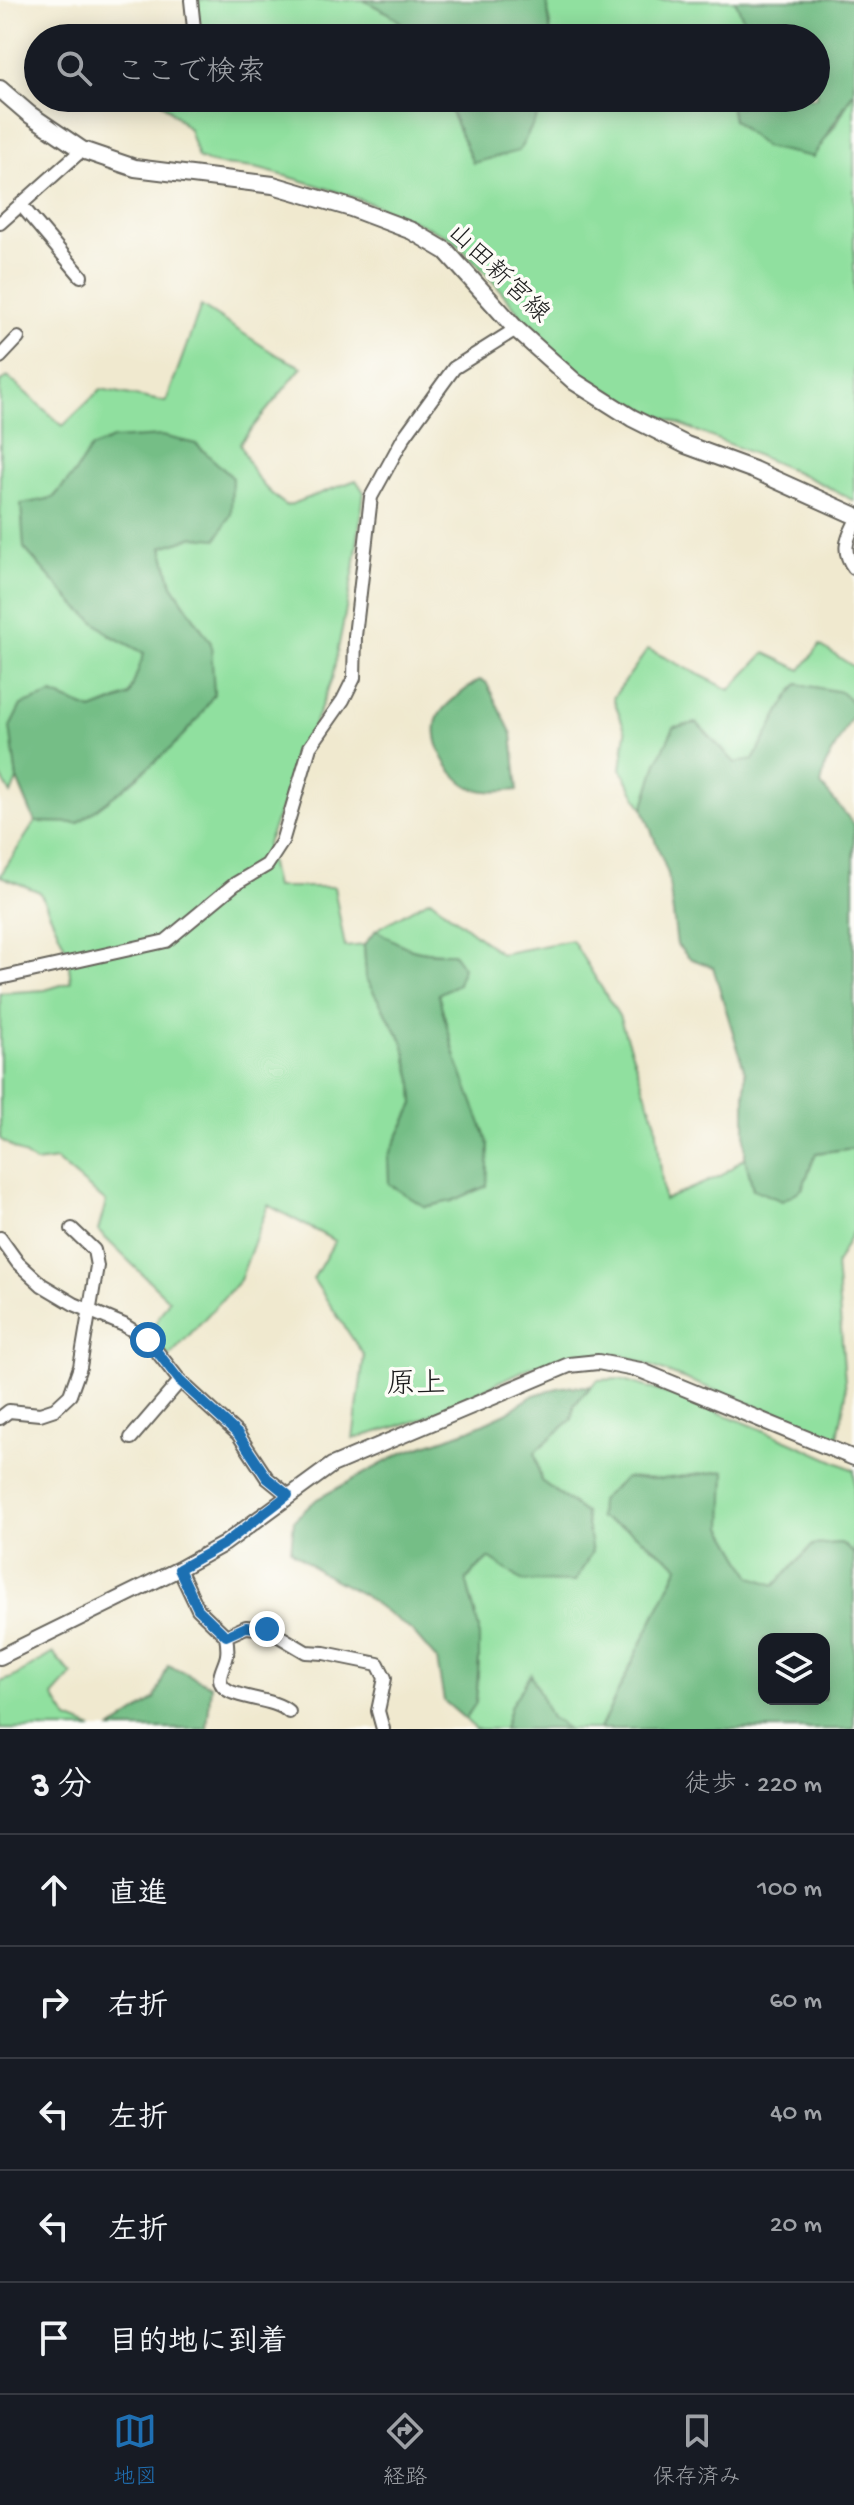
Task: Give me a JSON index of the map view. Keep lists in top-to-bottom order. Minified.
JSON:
{"streets":{"main road":["山田新宮線"]},"districts":["原上"],"page":{"search":"ここで検索","heading":["3 分","徒歩 · 220 m"],"list":[["直進","100 m"],["右折","60 m"],["左折","40 m"],["左折","20 m"],"目的地に到着"],"nav":["地図","経路","保存済み"]}}
